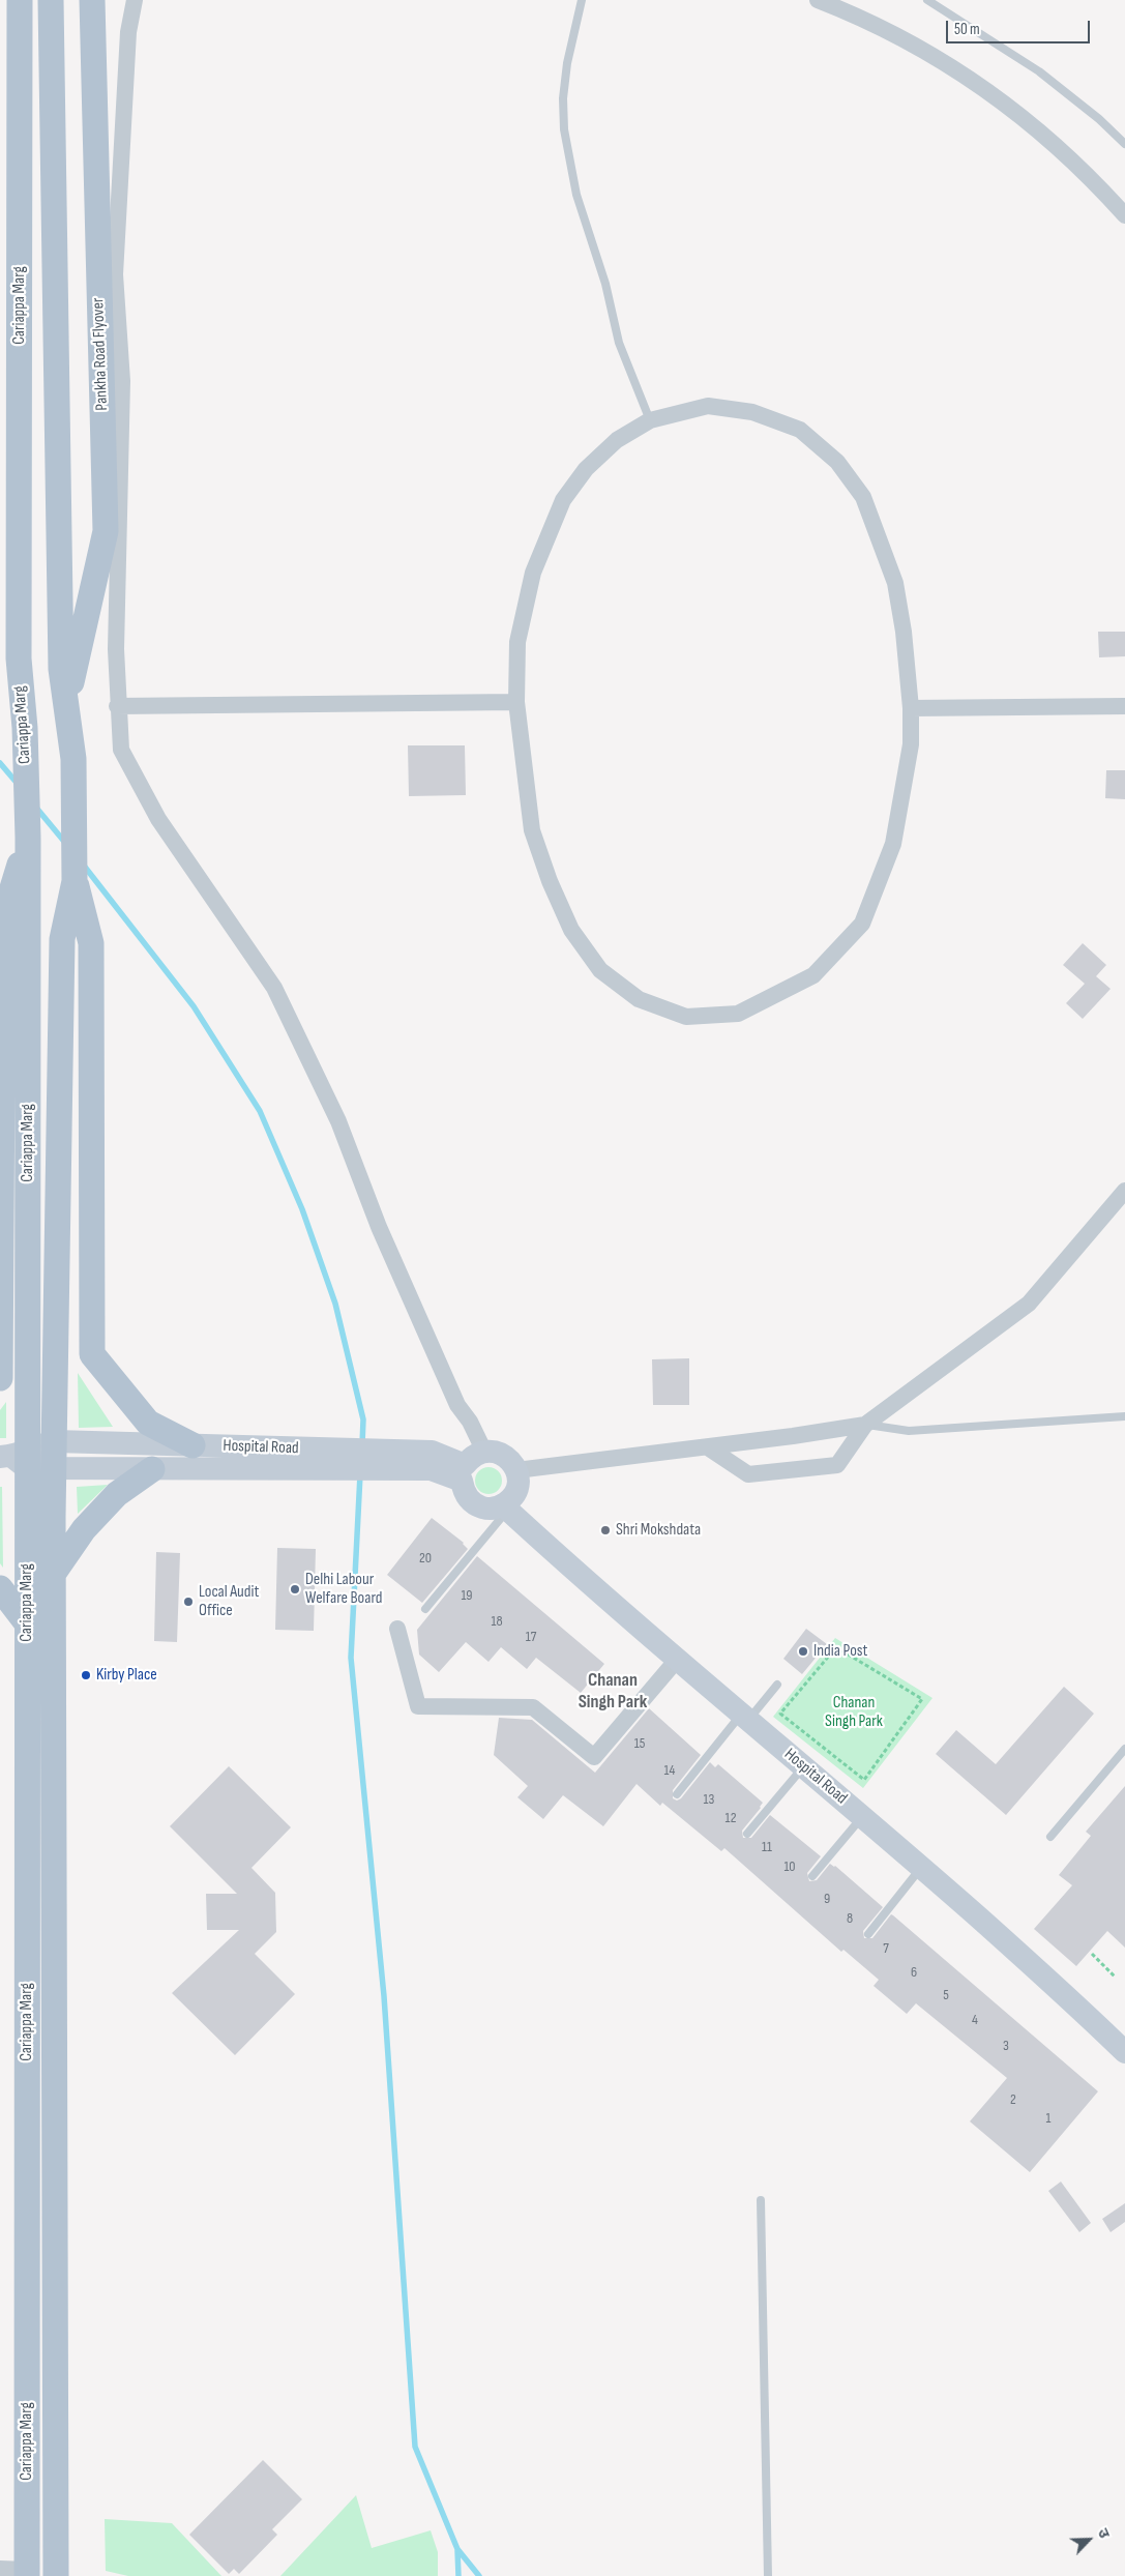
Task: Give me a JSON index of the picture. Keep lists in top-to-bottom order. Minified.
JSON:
{"streets":{"main road":["Cariappa Marg","Pankha Road Flyover"],"street":["Hospital Road"]},"crossings":[["Cariappa Marg","Pankha Road Flyover"],["Cariappa Marg","Hospital Road"]],"districts":["Chanan Singh Park"],"parks":["Chanan Singh Park"],"places":["Shri Mokshdata","Delhi Labour Welfare Board","Local Audit Office","India Post","Kirby Place"],"house_numbers":["20","19","18","17","15","14","13","12","11","10","9","8","7","6","5","4","3","2","1"],"scale_bar":"50 m","north":"top right"}
